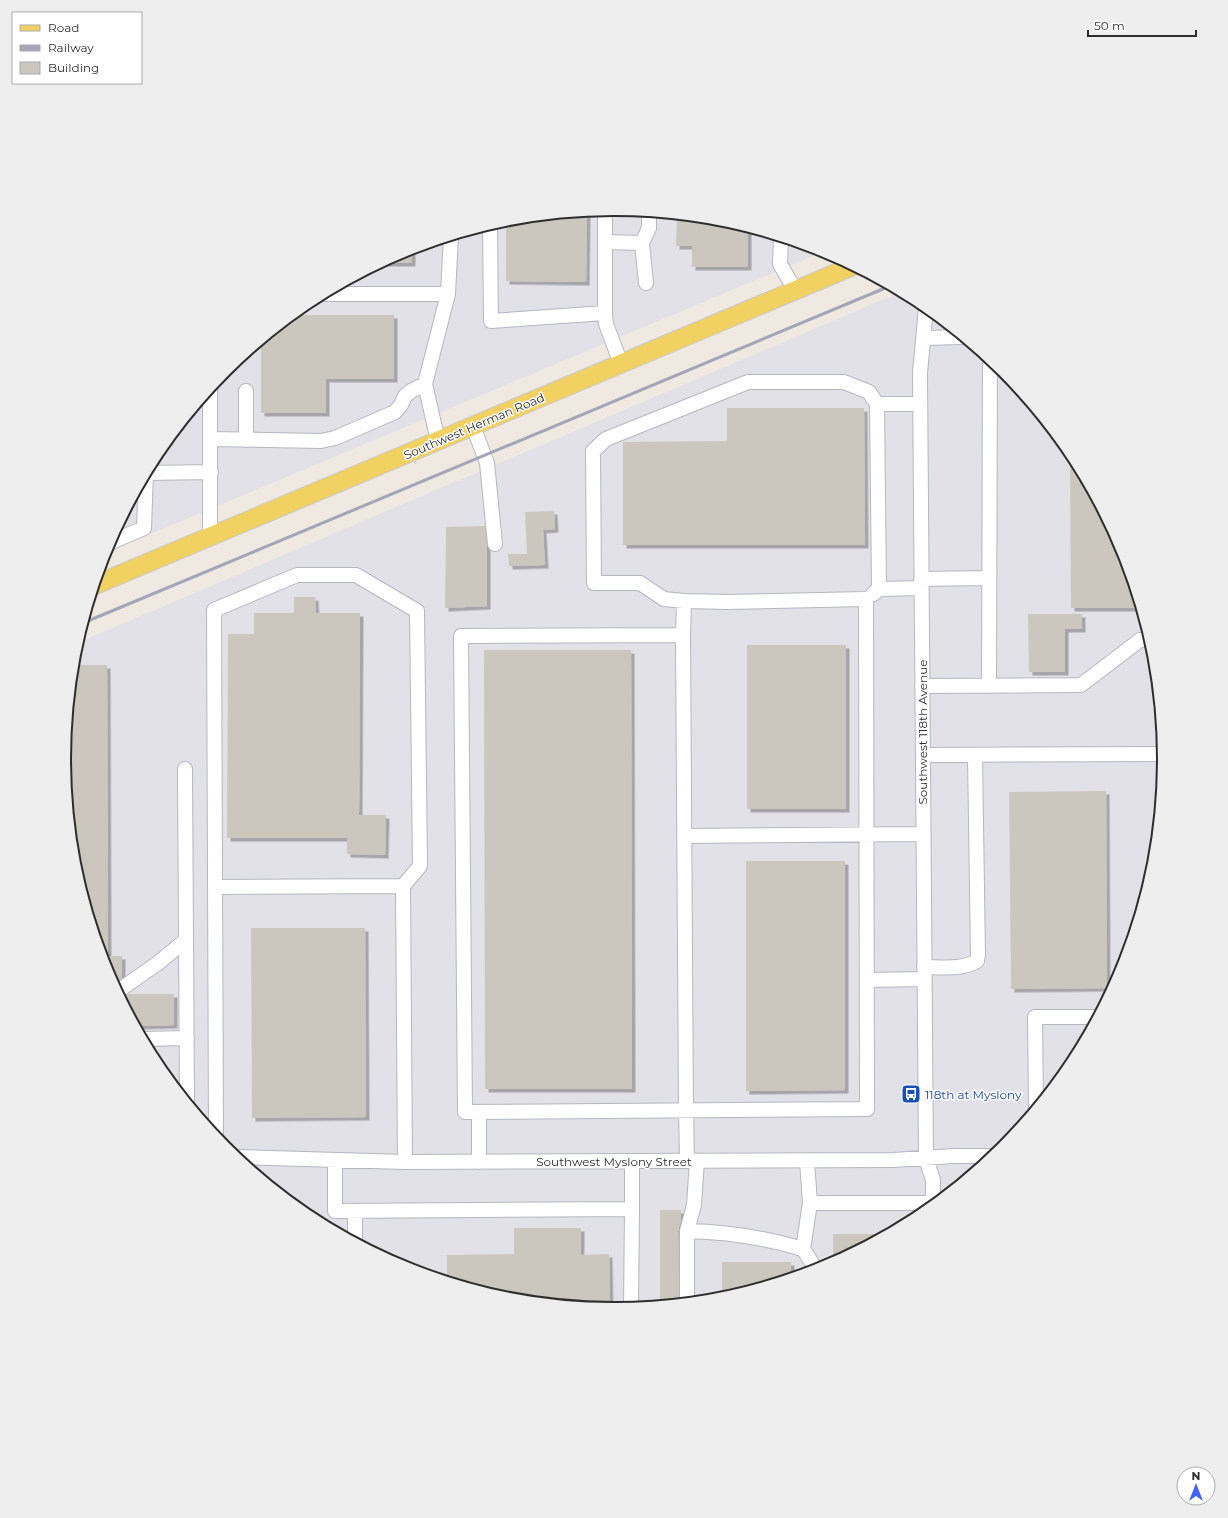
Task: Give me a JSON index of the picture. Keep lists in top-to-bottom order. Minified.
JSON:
{"streets":{"main road":["Southwest Herman Road"],"street":["Southwest 118th Avenue","Southwest Myslony Street"]},"crossings":[["Southwest 118th Avenue","Southwest Myslony Street"]],"places":{"bus stop":["118th at Myslony"]},"legend":["Road","Railway","Building"],"scale_bar":"50 m","north":"top"}
